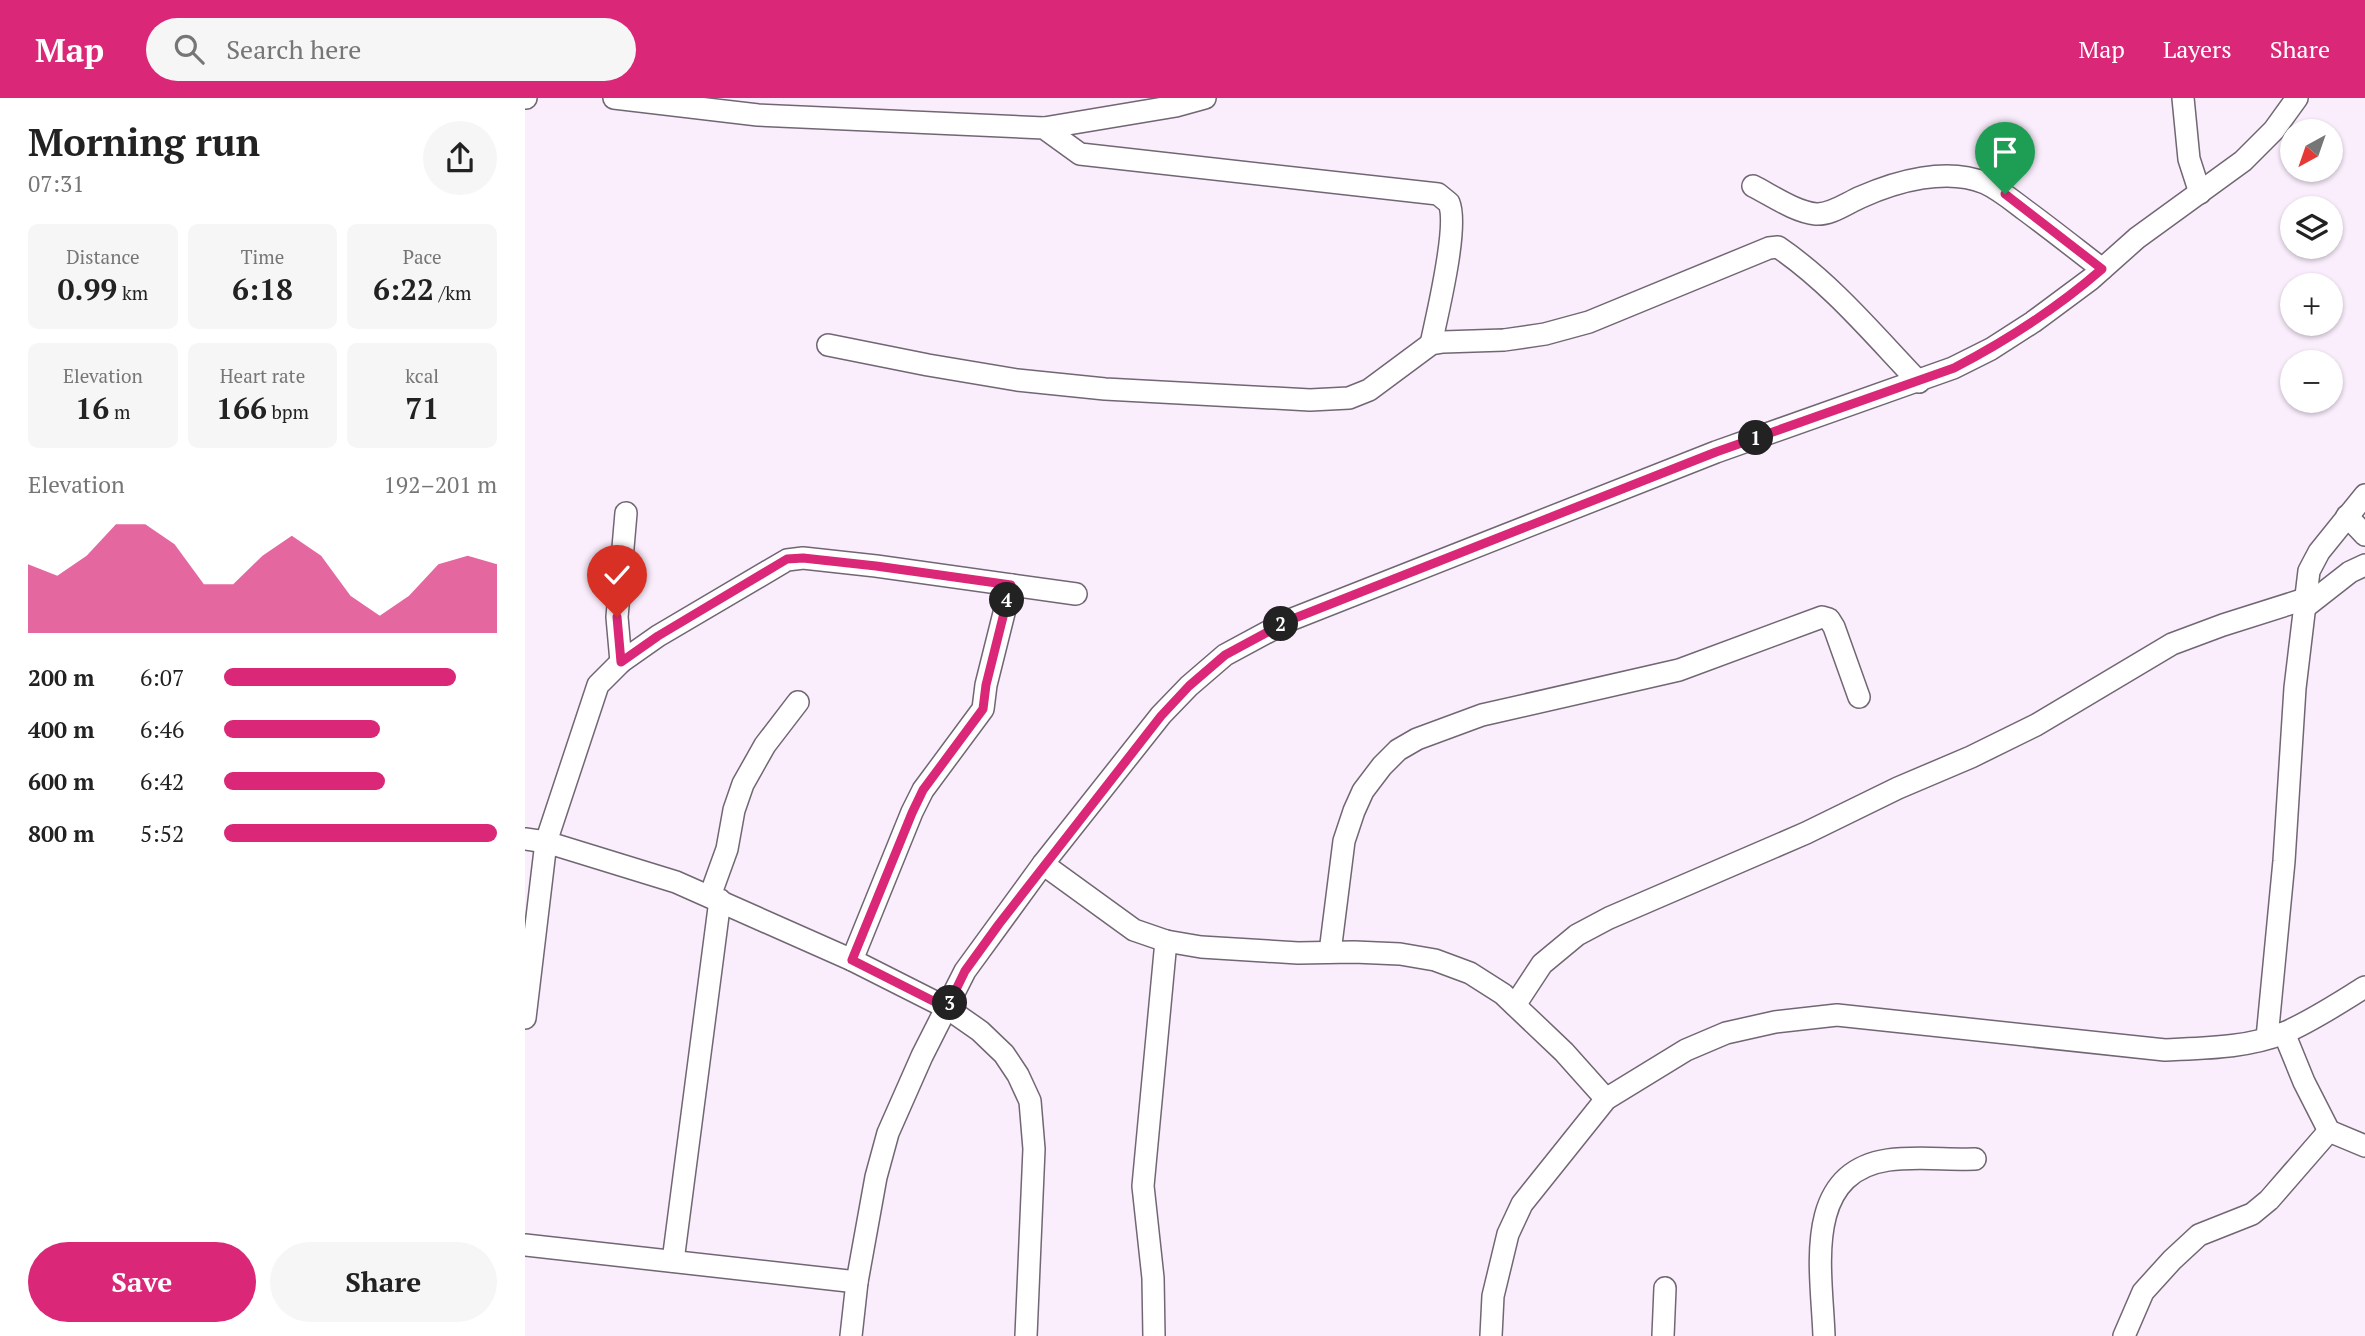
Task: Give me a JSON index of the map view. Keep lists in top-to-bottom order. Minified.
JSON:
{"north":"bottom left","page":{"header":"Map","search":"Search here","nav":["Map","Layers","Share"],"heading":["Morning run","07:31"],"map_buttons":["+","−"],"stats":[["Distance","0.99 km"],["Time","6:18"],["Pace","6:22 /km"],["Elevation","16 m"],["Heart rate","166 bpm"],["kcal","71"]],"pins":["1","4","2","3"],"chart":["Elevation","192–201 m"],"list":[{"name":"200 m","note":"6:07"},{"name":"400 m","note":"6:46"},{"name":"600 m","note":"6:42"},{"name":"800 m","note":"5:52"}],"buttons":["Save","Share"]}}
